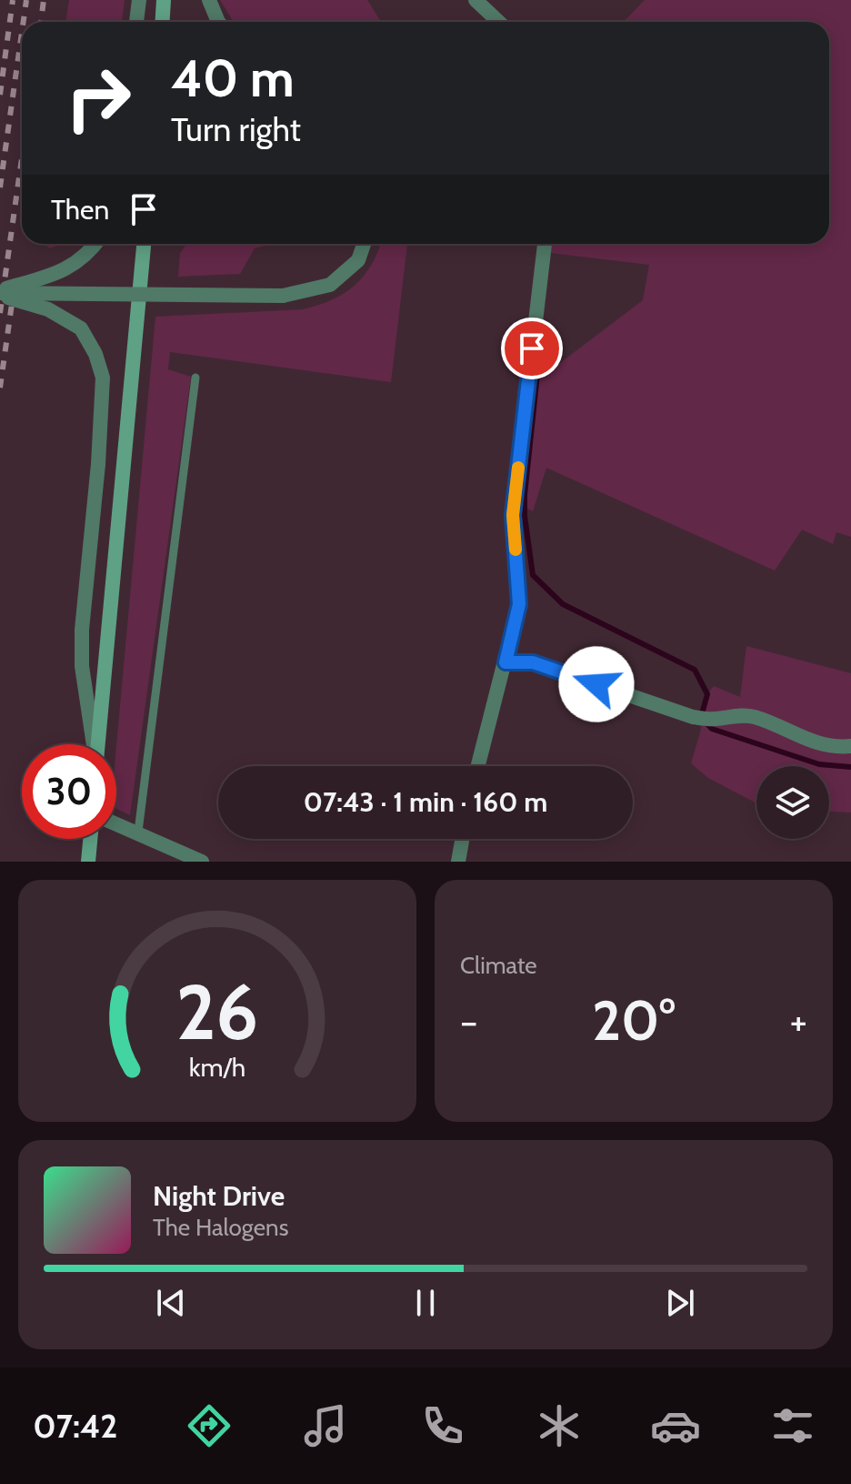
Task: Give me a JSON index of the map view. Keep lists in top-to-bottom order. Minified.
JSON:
{"page":{"turn":["40 m","Turn right"],"then":"Then","limit":"30","trip":"07:43 · 1 min · 160 m","tile":"Climate","heat":["−","20°","+"],"song":["Night Drive","The Halogens"],"tabs":"07:42","gauge":["26","km/h"]}}
